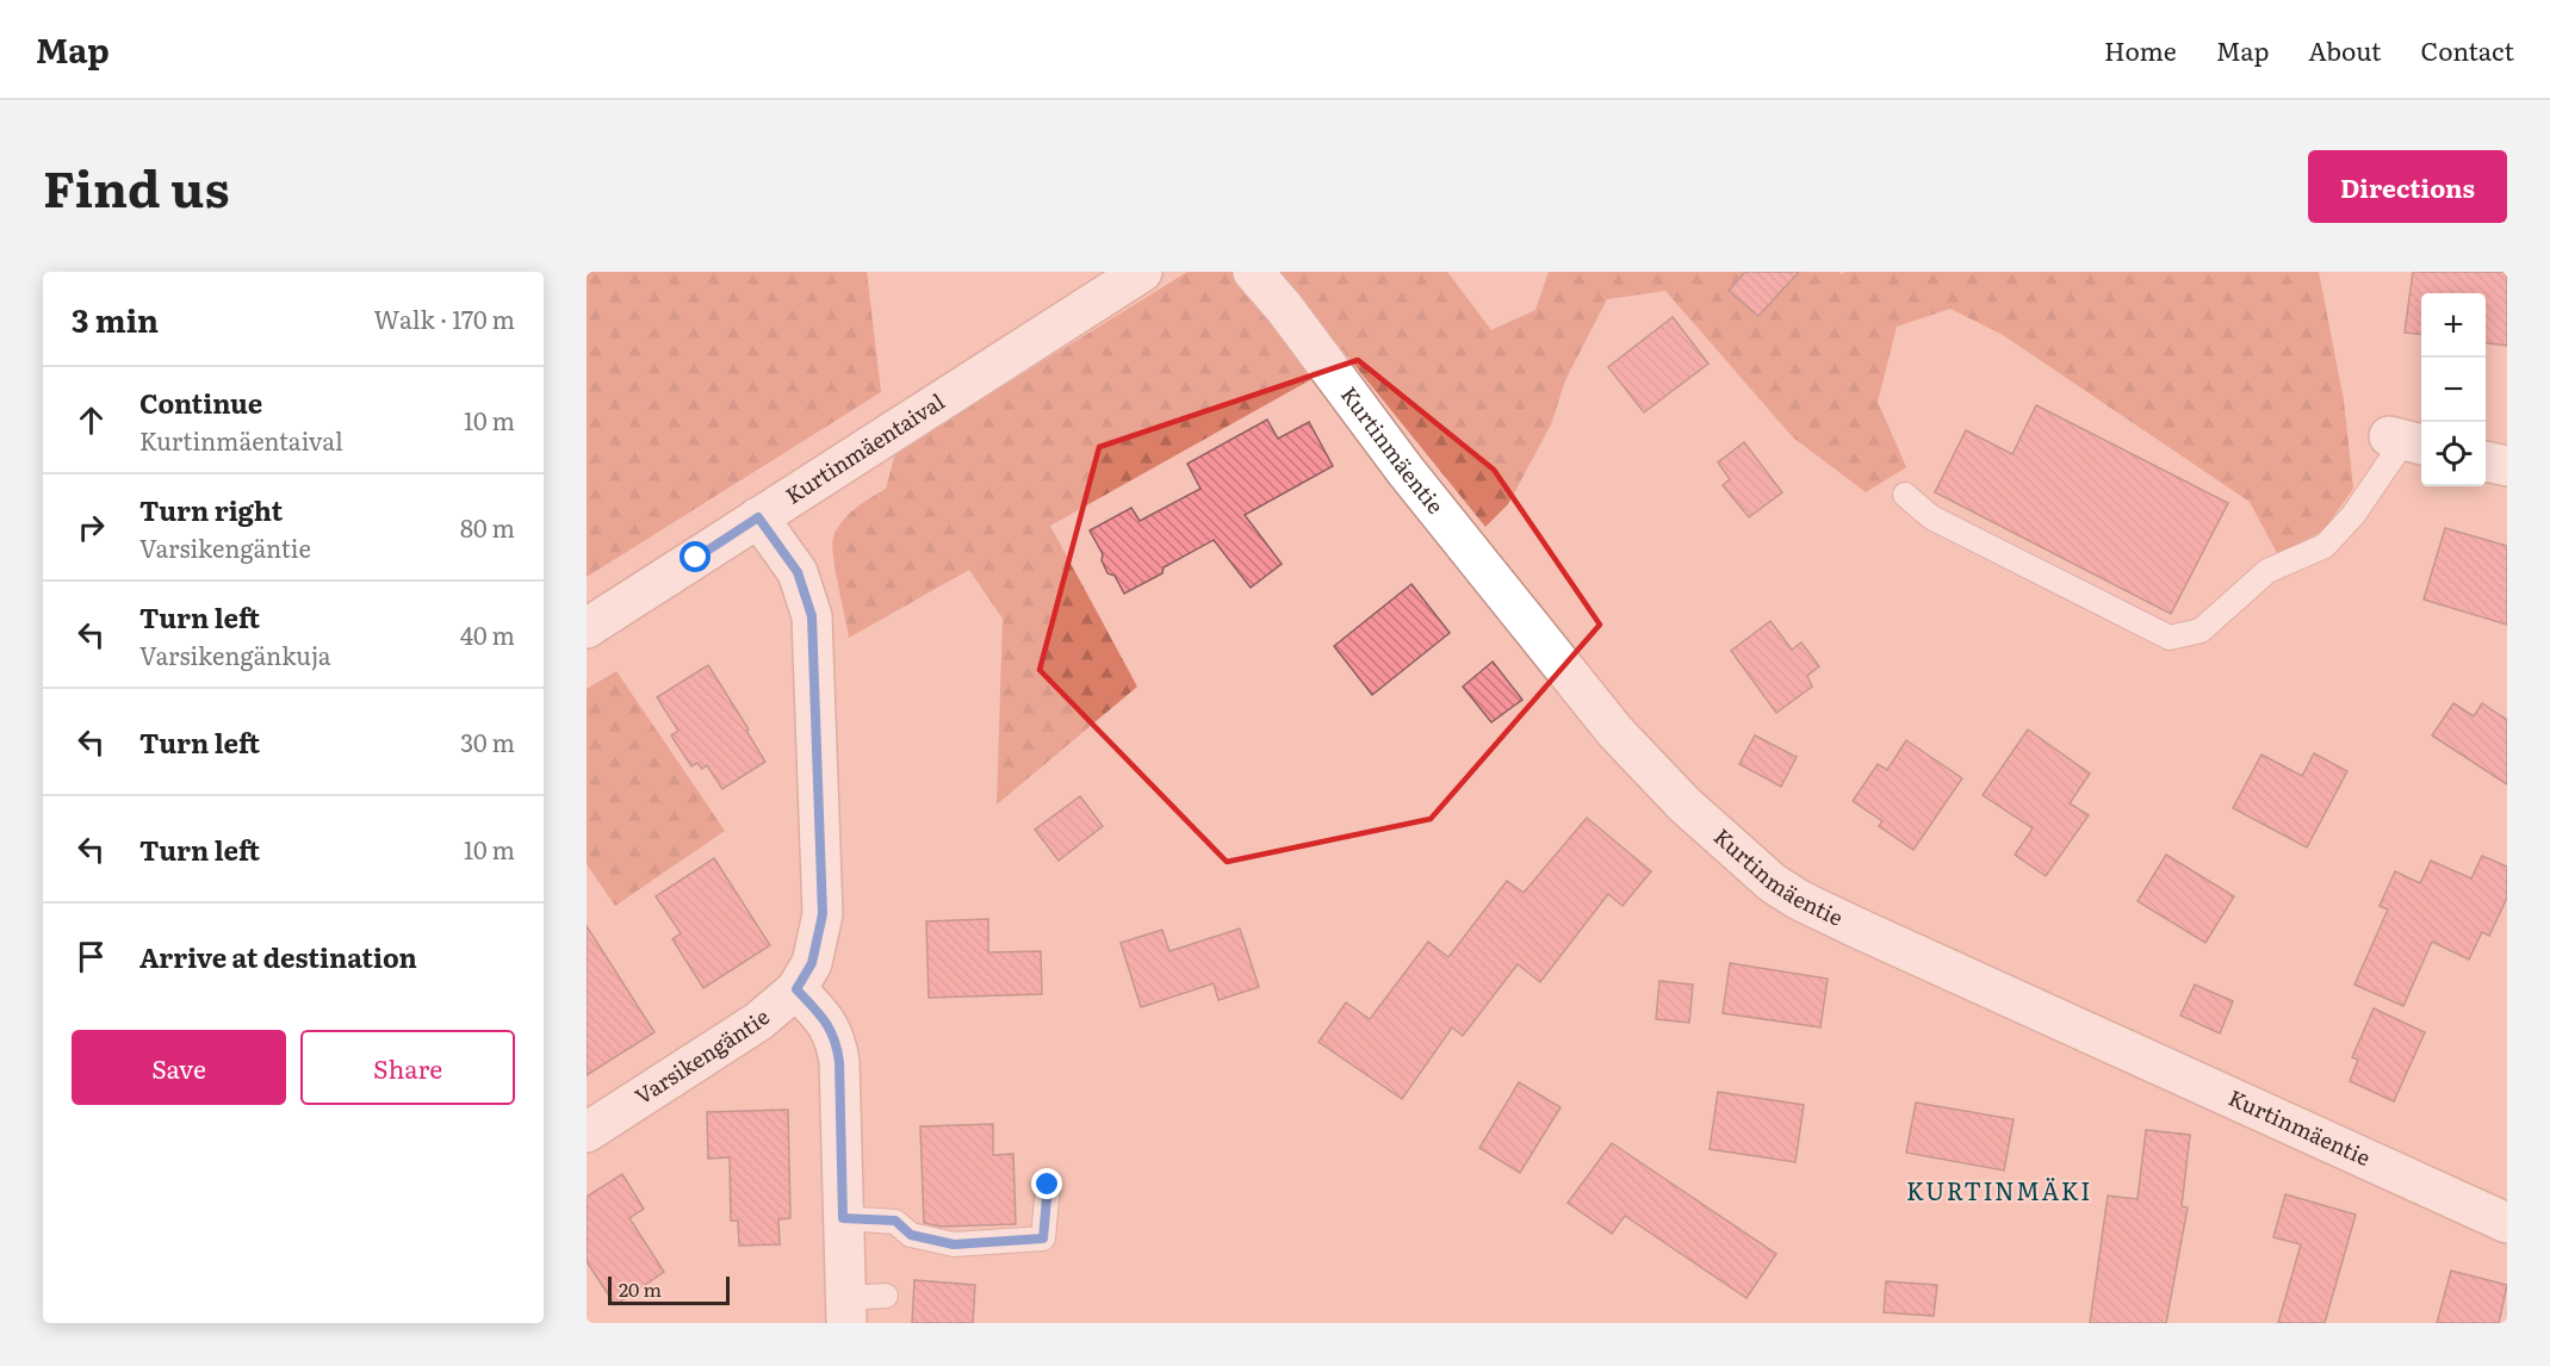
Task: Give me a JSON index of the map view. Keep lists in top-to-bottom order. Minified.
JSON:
{"streets":{"street":["Kurtinmäentaival","Kurtinmäentie","Varsikengäntie"]},"crossings":[["Kurtinmäentaival","Varsikengäntie"]],"districts":["KURTINMÄKI"],"scale_bar":"20 m","page":{"header":"Map","nav":["Home","Map","About","Contact"],"title":"Find us","buttons":["Directions",["Save","Share"]],"heading":["3 min","Walk · 170 m"],"map_buttons":["+","−"],"list":[["Continue","Kurtinmäentaival","10 m"],["Turn right","Varsikengäntie","80 m"],["Turn left","Varsikengänkuja","40 m"],["Turn left","30 m"],["Turn left","10 m"],"Arrive at destination"],"scale":"20 m"}}
